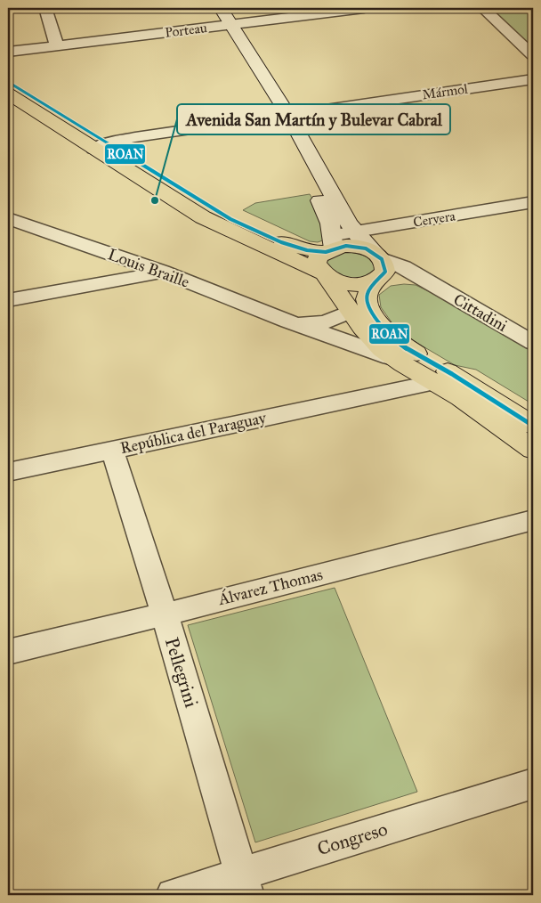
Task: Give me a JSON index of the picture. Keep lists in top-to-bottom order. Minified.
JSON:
{"streets":{"street":["Porteau","Mármol","Cervera","Louis Braille","Cittadini","República del Paraguay","Álvarez Thomas","Pellegrini","Congreso"]},"crossings":[["República del Paraguay","Pellegrini"],["Álvarez Thomas","Pellegrini"],["Pellegrini","Congreso"]],"places":["Avenida San Martín y Bulevar Cabral"],"lines":["transit line ROAN"]}
